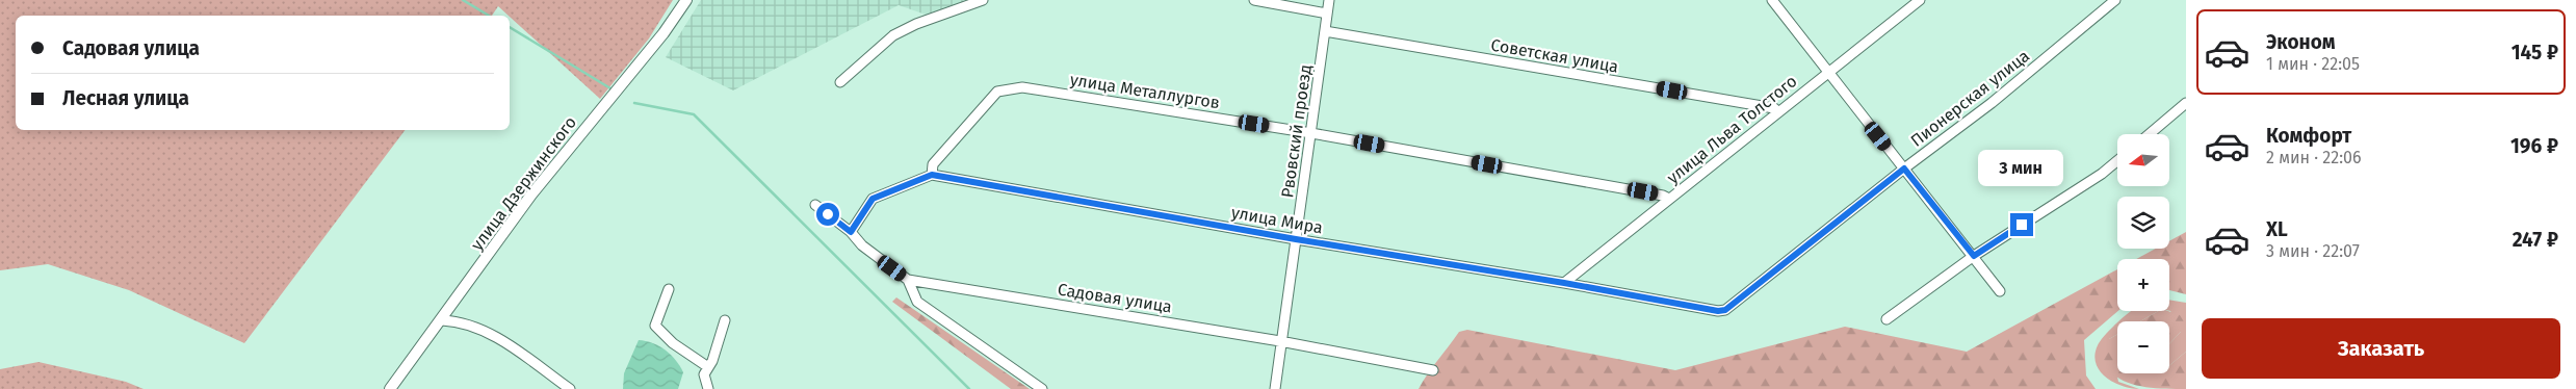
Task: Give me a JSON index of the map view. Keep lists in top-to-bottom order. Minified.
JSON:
{"streets":{"street":["Советская улица","улица Металлургов","Пионерская улица","улица Льва Толстого","Рвовский проезд","улица Дзержинского","улица Мира","Садовая улица"]},"crossings":[["Советская улица","улица Льва Толстого"],["Советская улица","Рвовский проезд"],["улица Металлургов","улица Льва Толстого"],["улица Металлургов","Рвовский проезд"],["улица Металлургов","улица Мира"],["Пионерская улица","улица Мира"],["улица Льва Толстого","улица Мира"],["Рвовский проезд","улица Мира"],["Рвовский проезд","Садовая улица"]],"north":"left","page":{"list":[{"name":"Эконом","note":"1 мин · 22:05","value":"145 ₽"},{"name":"Комфорт","note":"2 мин · 22:06","value":"196 ₽"},{"name":"XL","note":"3 мин · 22:07","value":"247 ₽"}],"banner":["Садовая улица","Лесная улица"],"map_buttons":["+","−"],"bubble":"3 мин","buttons":"Заказать"}}
